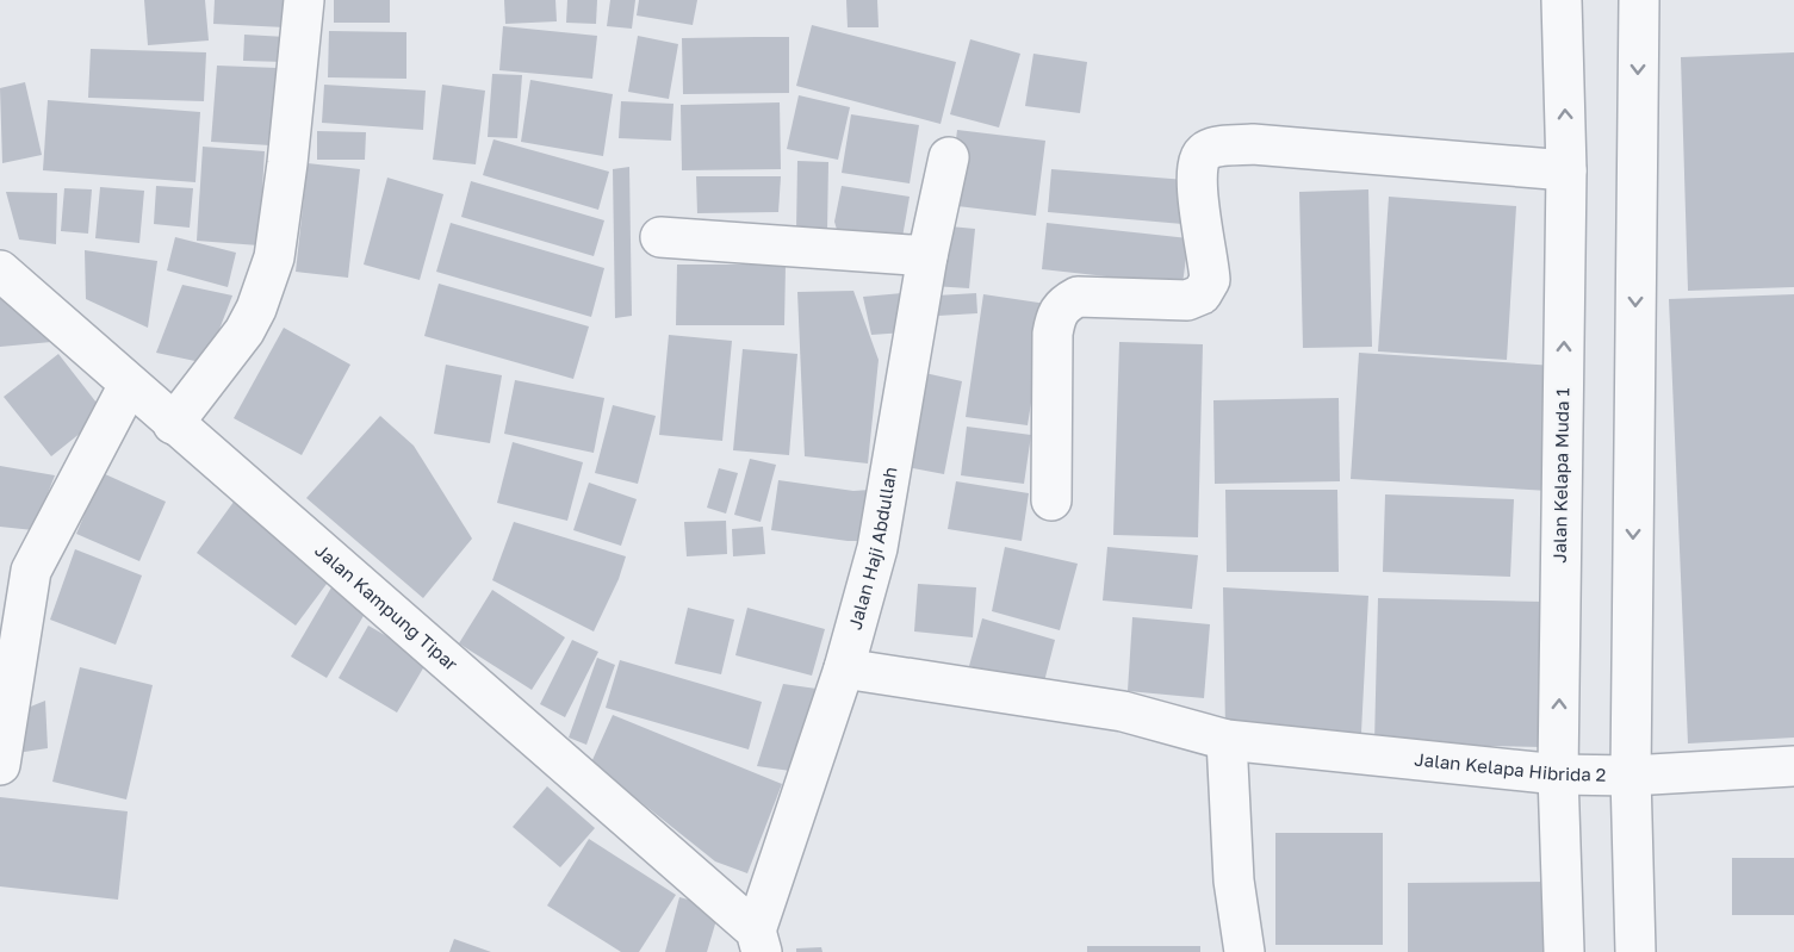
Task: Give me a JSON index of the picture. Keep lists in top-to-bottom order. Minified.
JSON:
{"streets":{"street":["Jalan Kelapa Muda 1","Jalan Haji Abdullah","Jalan Kampung Tipar","Jalan Kelapa Hibrida 2"]},"crossings":[["Jalan Kelapa Muda 1","Jalan Kelapa Hibrida 2"],["Jalan Haji Abdullah","Jalan Kampung Tipar"],["Jalan Haji Abdullah","Jalan Kelapa Hibrida 2"]]}
